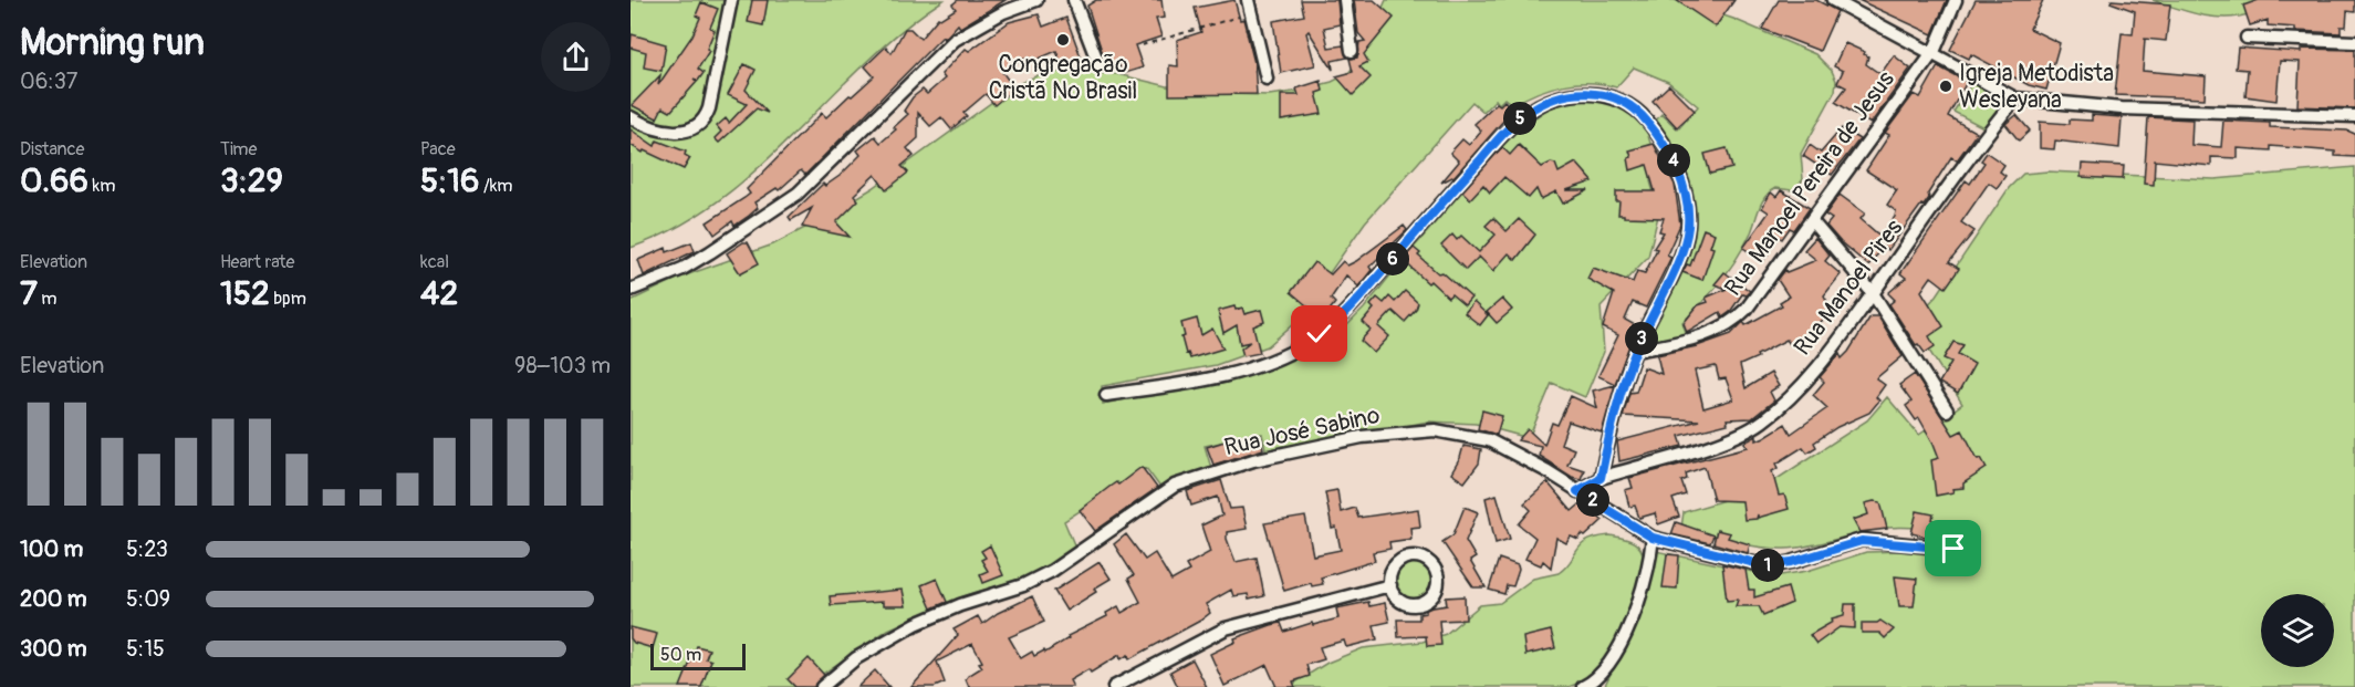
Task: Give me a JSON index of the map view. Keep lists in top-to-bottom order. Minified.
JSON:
{"streets":{"street":["Rua Manoel Pereira de Jesus","Rua Manoel Pires","Rua José Sabino"]},"crossings":[["Rua Manoel Pires","Rua José Sabino"]],"places":["Congregação Cristã No Brasil","Igreja Metodista Wesleyana"],"scale_bar":"50 m","page":{"heading":["Morning run","06:37"],"pins":["5","4","6","3","2","1"],"stats":[["Distance","0.66 km"],["Time","3:29"],["Pace","5:16 /km"],["Elevation","7 m"],["Heart rate","152 bpm"],["kcal","42"]],"chart":["Elevation","98–103 m"],"list":[{"name":"100 m","note":"5:23"},{"name":"200 m","note":"5:09"},{"name":"300 m","note":"5:15"}],"scale":"50 m"}}
